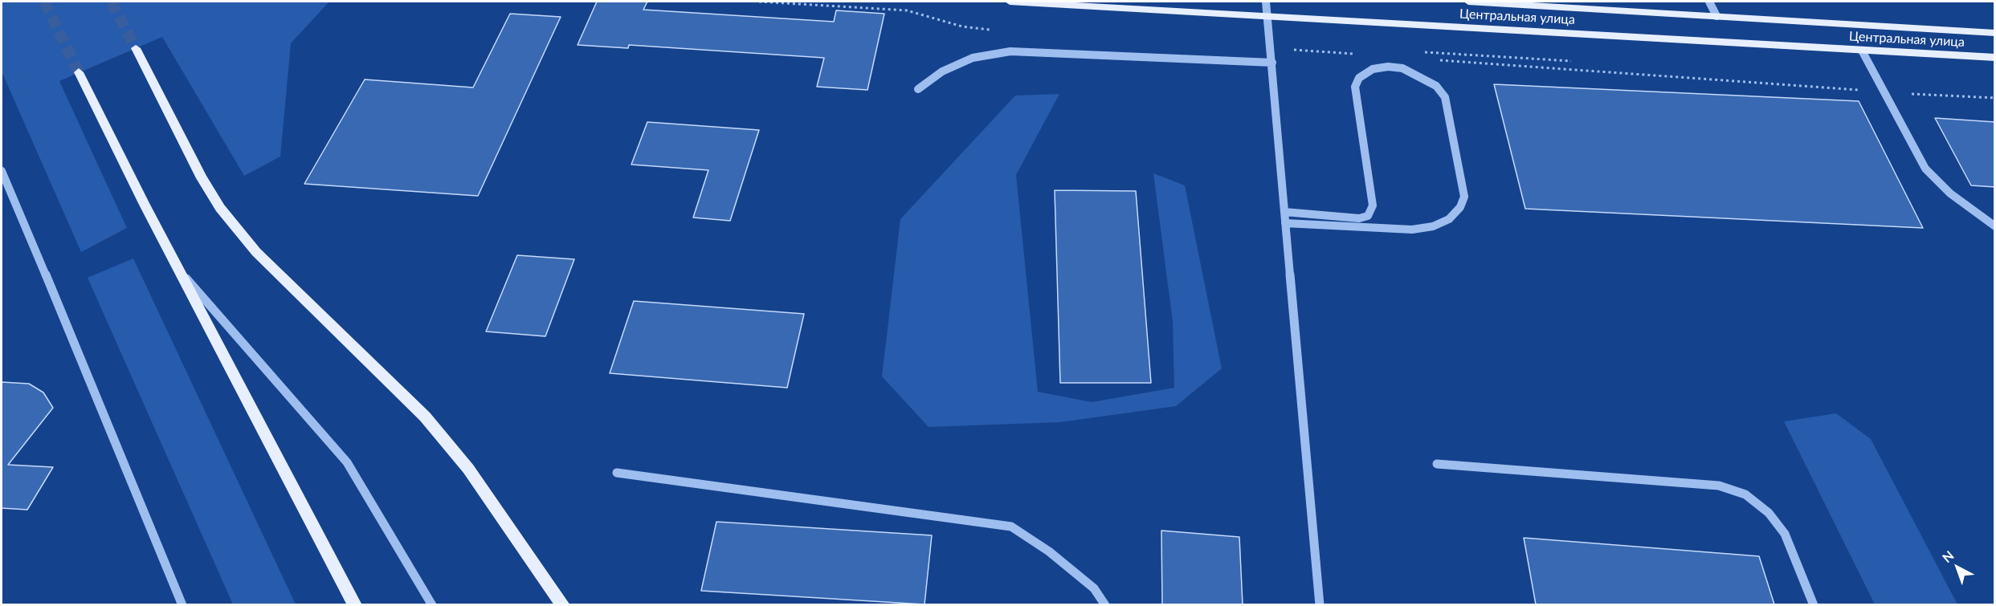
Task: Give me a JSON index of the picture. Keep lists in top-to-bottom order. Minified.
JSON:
{"streets":{"main road":["Центральная улица"]},"north":"top left"}
